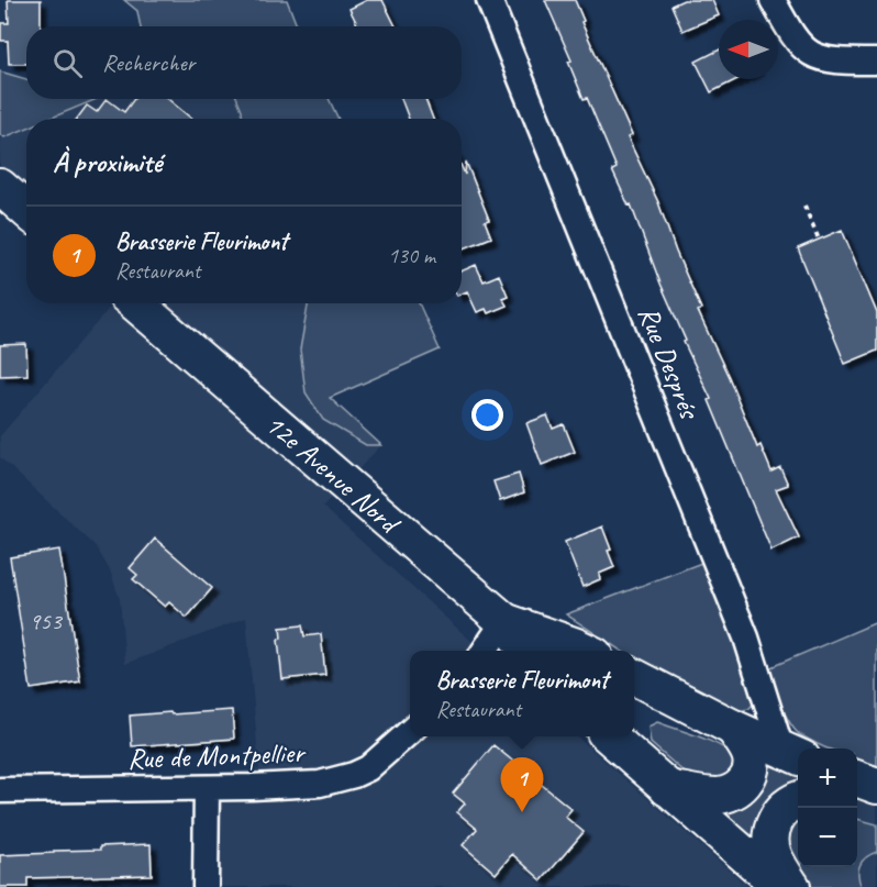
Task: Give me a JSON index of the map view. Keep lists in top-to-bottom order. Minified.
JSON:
{"streets":{"main road":["12e Avenue Nord"],"street":["Rue Després","Rue de Montpellier"]},"house_numbers":["953"],"north":"left","page":{"search":"Rechercher","heading":"À proximité","list":[{"mark":"1","name":"Brasserie Fleurimont","note":"Restaurant","value":"130 m"}],"popup":["Brasserie Fleurimont","Restaurant"],"map_buttons":["+","−"],"pins":"1"}}
